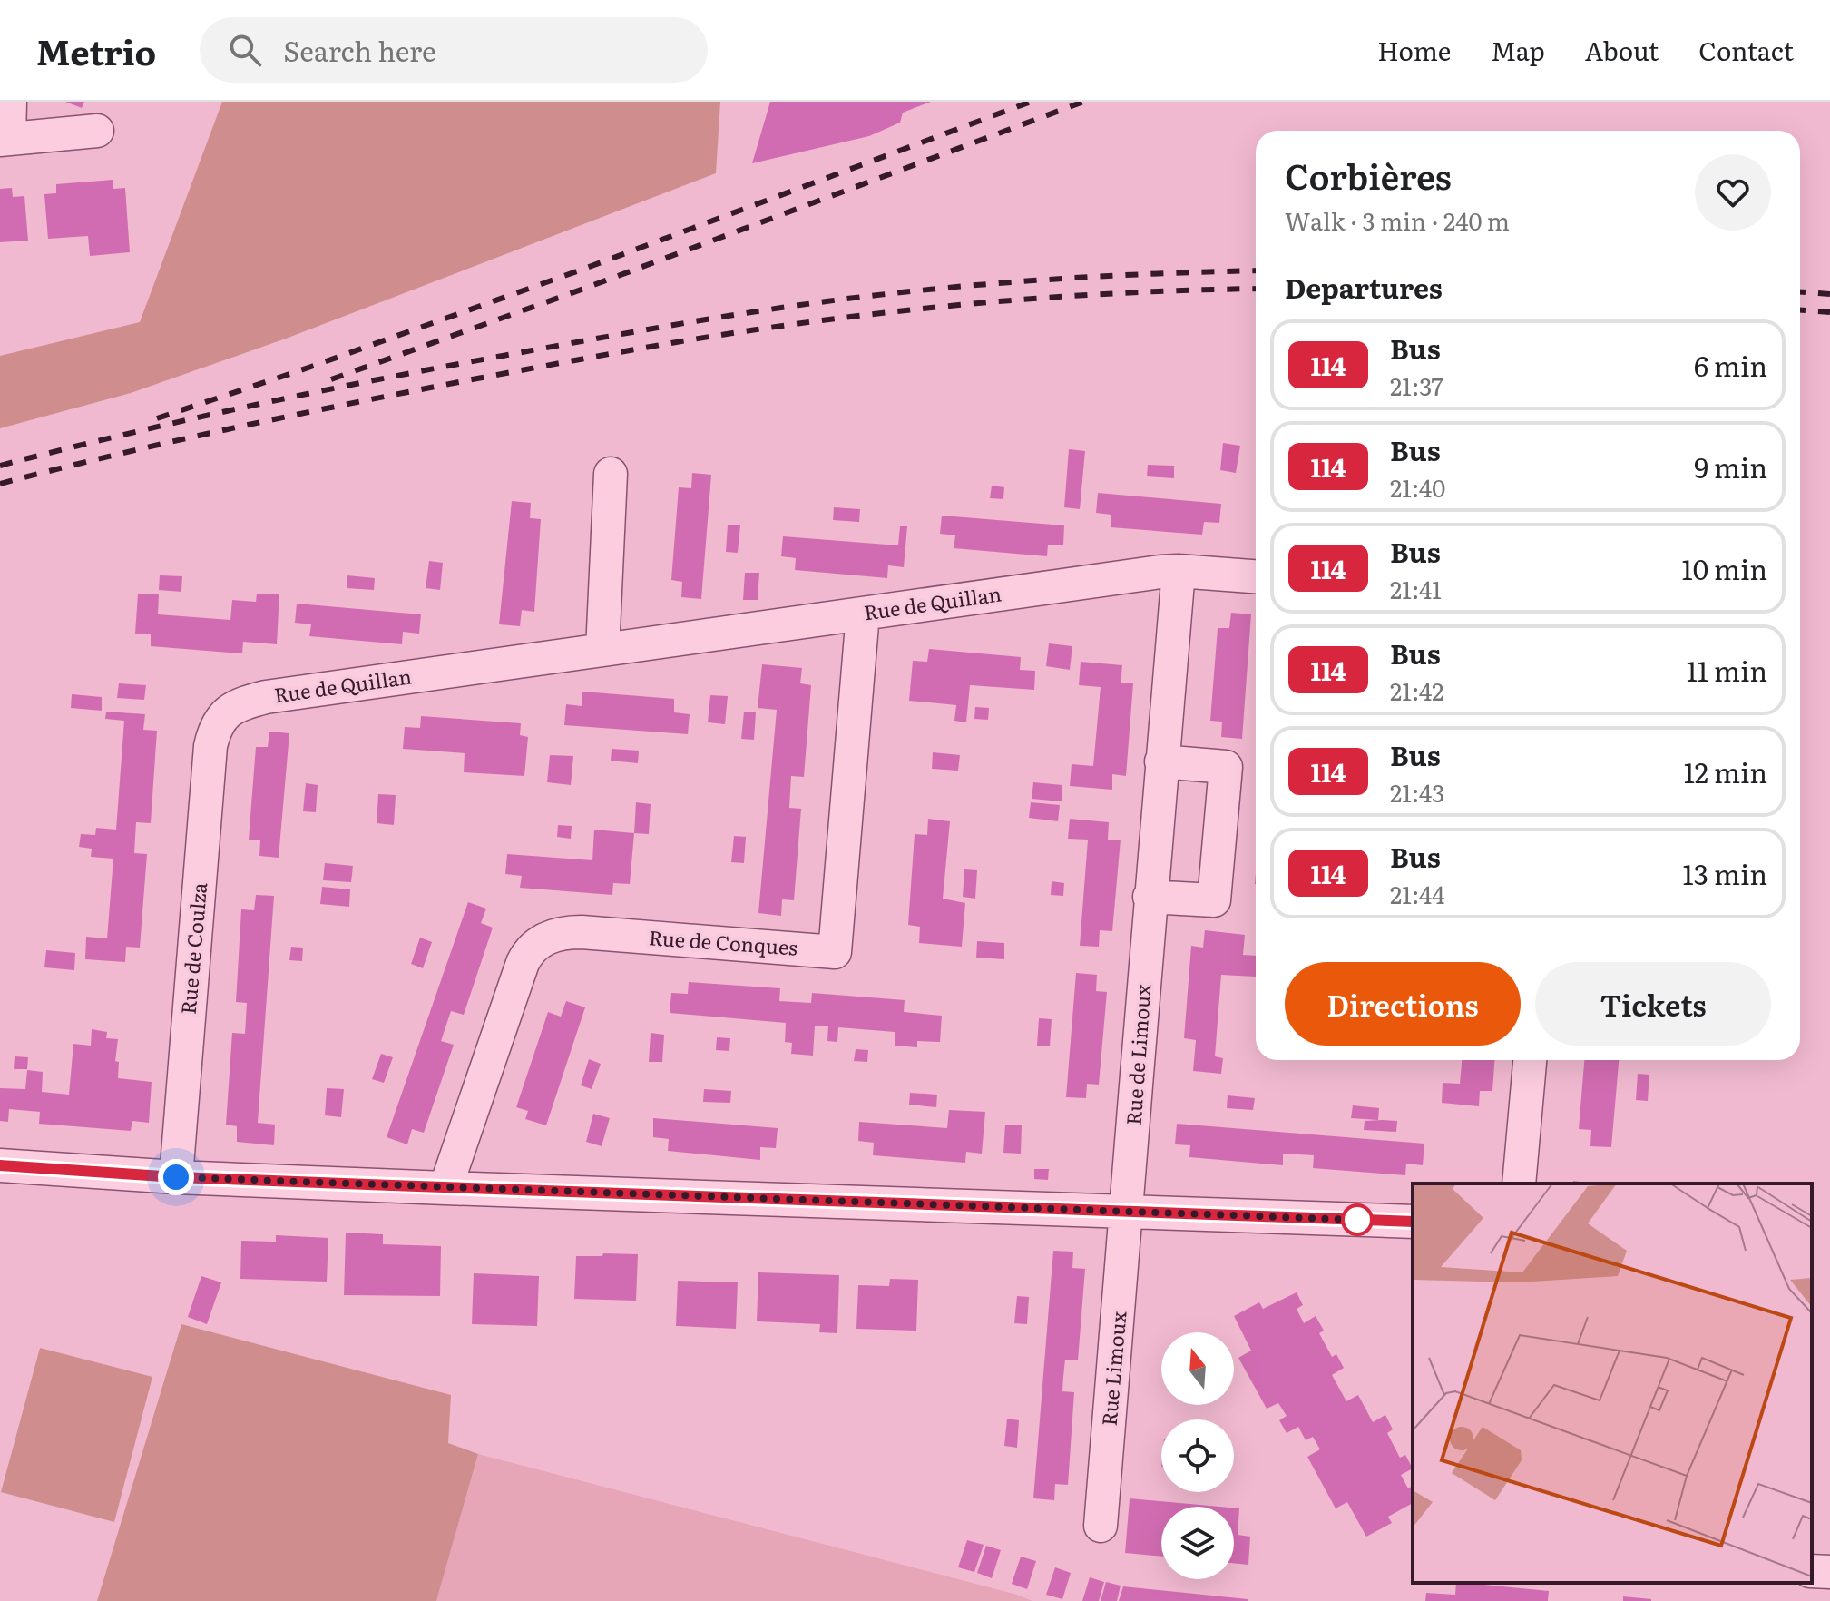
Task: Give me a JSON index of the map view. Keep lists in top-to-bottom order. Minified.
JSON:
{"streets":{"street":["Rue de Quillan","Rue de Conques","Rue de Coulza","Rue de Limoux","Rue Limoux"]},"crossings":[["Rue de Quillan","Rue de Conques"],["Rue de Quillan","Rue de Coulza"],["Rue de Quillan","Rue de Limoux"],["Rue de Limoux","Rue Limoux"]],"lines":["bus line 114"],"north":"top","page":{"header":"Metrio","search":"Search here","nav":["Home","Map","About","Contact"],"heading":[["Corbières","Walk · 3 min · 240 m"],"Departures"],"list":[{"mark":"114","name":"Bus","note":"21:37","value":"6 min"},{"mark":"114","name":"Bus","note":"21:40","value":"9 min"},{"mark":"114","name":"Bus","note":"21:41","value":"10 min"},{"mark":"114","name":"Bus","note":"21:42","value":"11 min"},{"mark":"114","name":"Bus","note":"21:43","value":"12 min"},{"mark":"114","name":"Bus","note":"21:44","value":"13 min"}],"buttons":["Directions","Tickets"]}}
